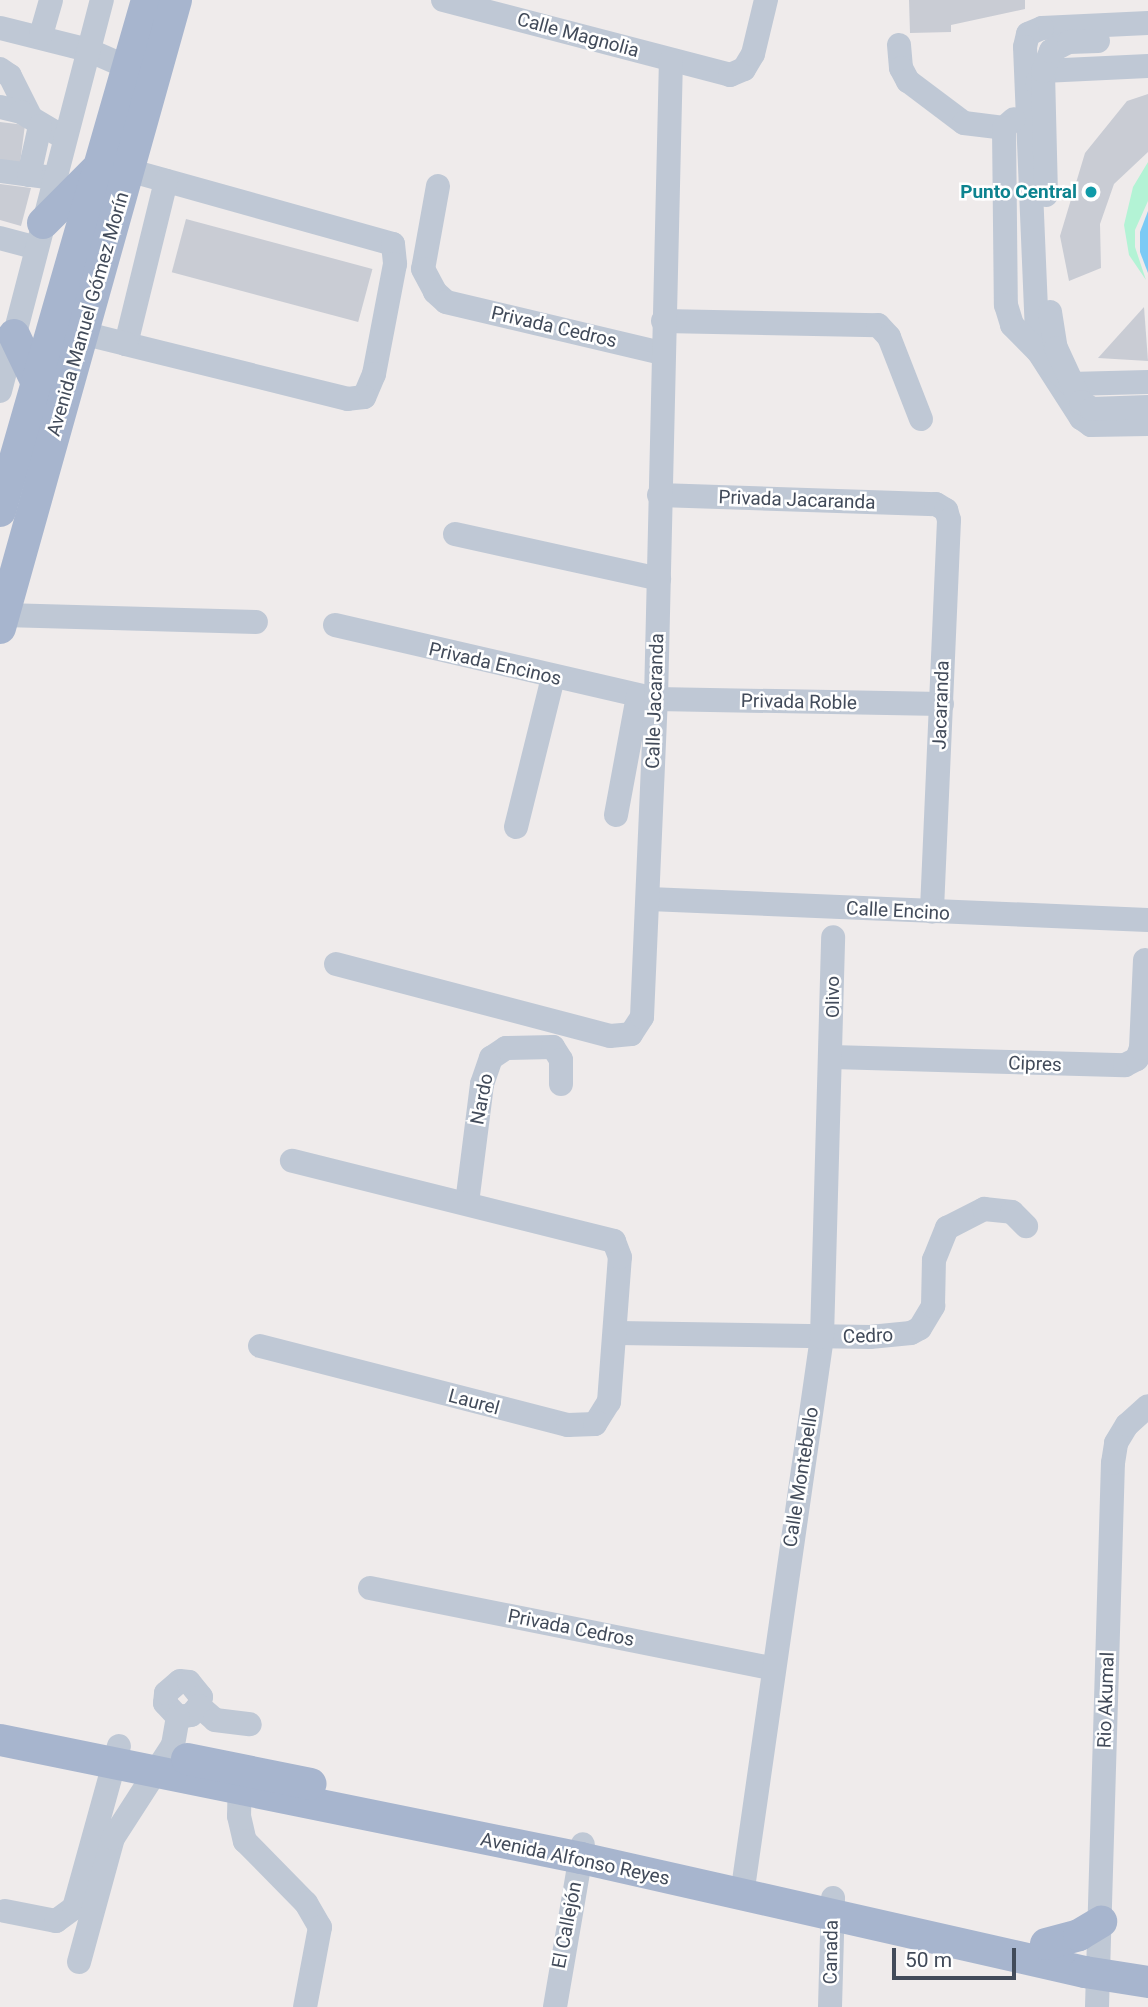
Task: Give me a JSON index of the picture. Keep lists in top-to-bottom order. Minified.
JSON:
{"streets":{"main road":["Avenida Manuel Gómez Morín","Avenida Alfonso Reyes"],"street":["Calle Magnolia","Privada Cedros","Privada Jacaranda","Privada Encinos","Calle Jacaranda","Privada Roble","Jacaranda","Calle Encino","Olivo","Cipres","Nardo","Cedro","Laurel","Calle Montebello","Rio Akumal","El Callejón","Canada"]},"crossings":[["Calle Magnolia","Calle Jacaranda"],["Privada Cedros","Calle Jacaranda"],["Privada Cedros","Calle Montebello"],["Privada Jacaranda","Calle Jacaranda"],["Privada Jacaranda","Jacaranda"],["Privada Encinos","Calle Jacaranda"],["Privada Encinos","Privada Roble"],["Calle Jacaranda","Privada Roble"],["Calle Jacaranda","Calle Encino"],["Privada Roble","Jacaranda"],["Jacaranda","Calle Encino"],["Olivo","Cipres"],["Olivo","Calle Montebello"],["Cipres","Calle Montebello"],["Cedro","Laurel"],["Cedro","Calle Montebello"],["Calle Montebello","Avenida Alfonso Reyes"],["Rio Akumal","Avenida Alfonso Reyes"],["Avenida Alfonso Reyes","El Callejón"],["Avenida Alfonso Reyes","Canada"]],"places":["Punto Central"],"scale_bar":"50 m"}
